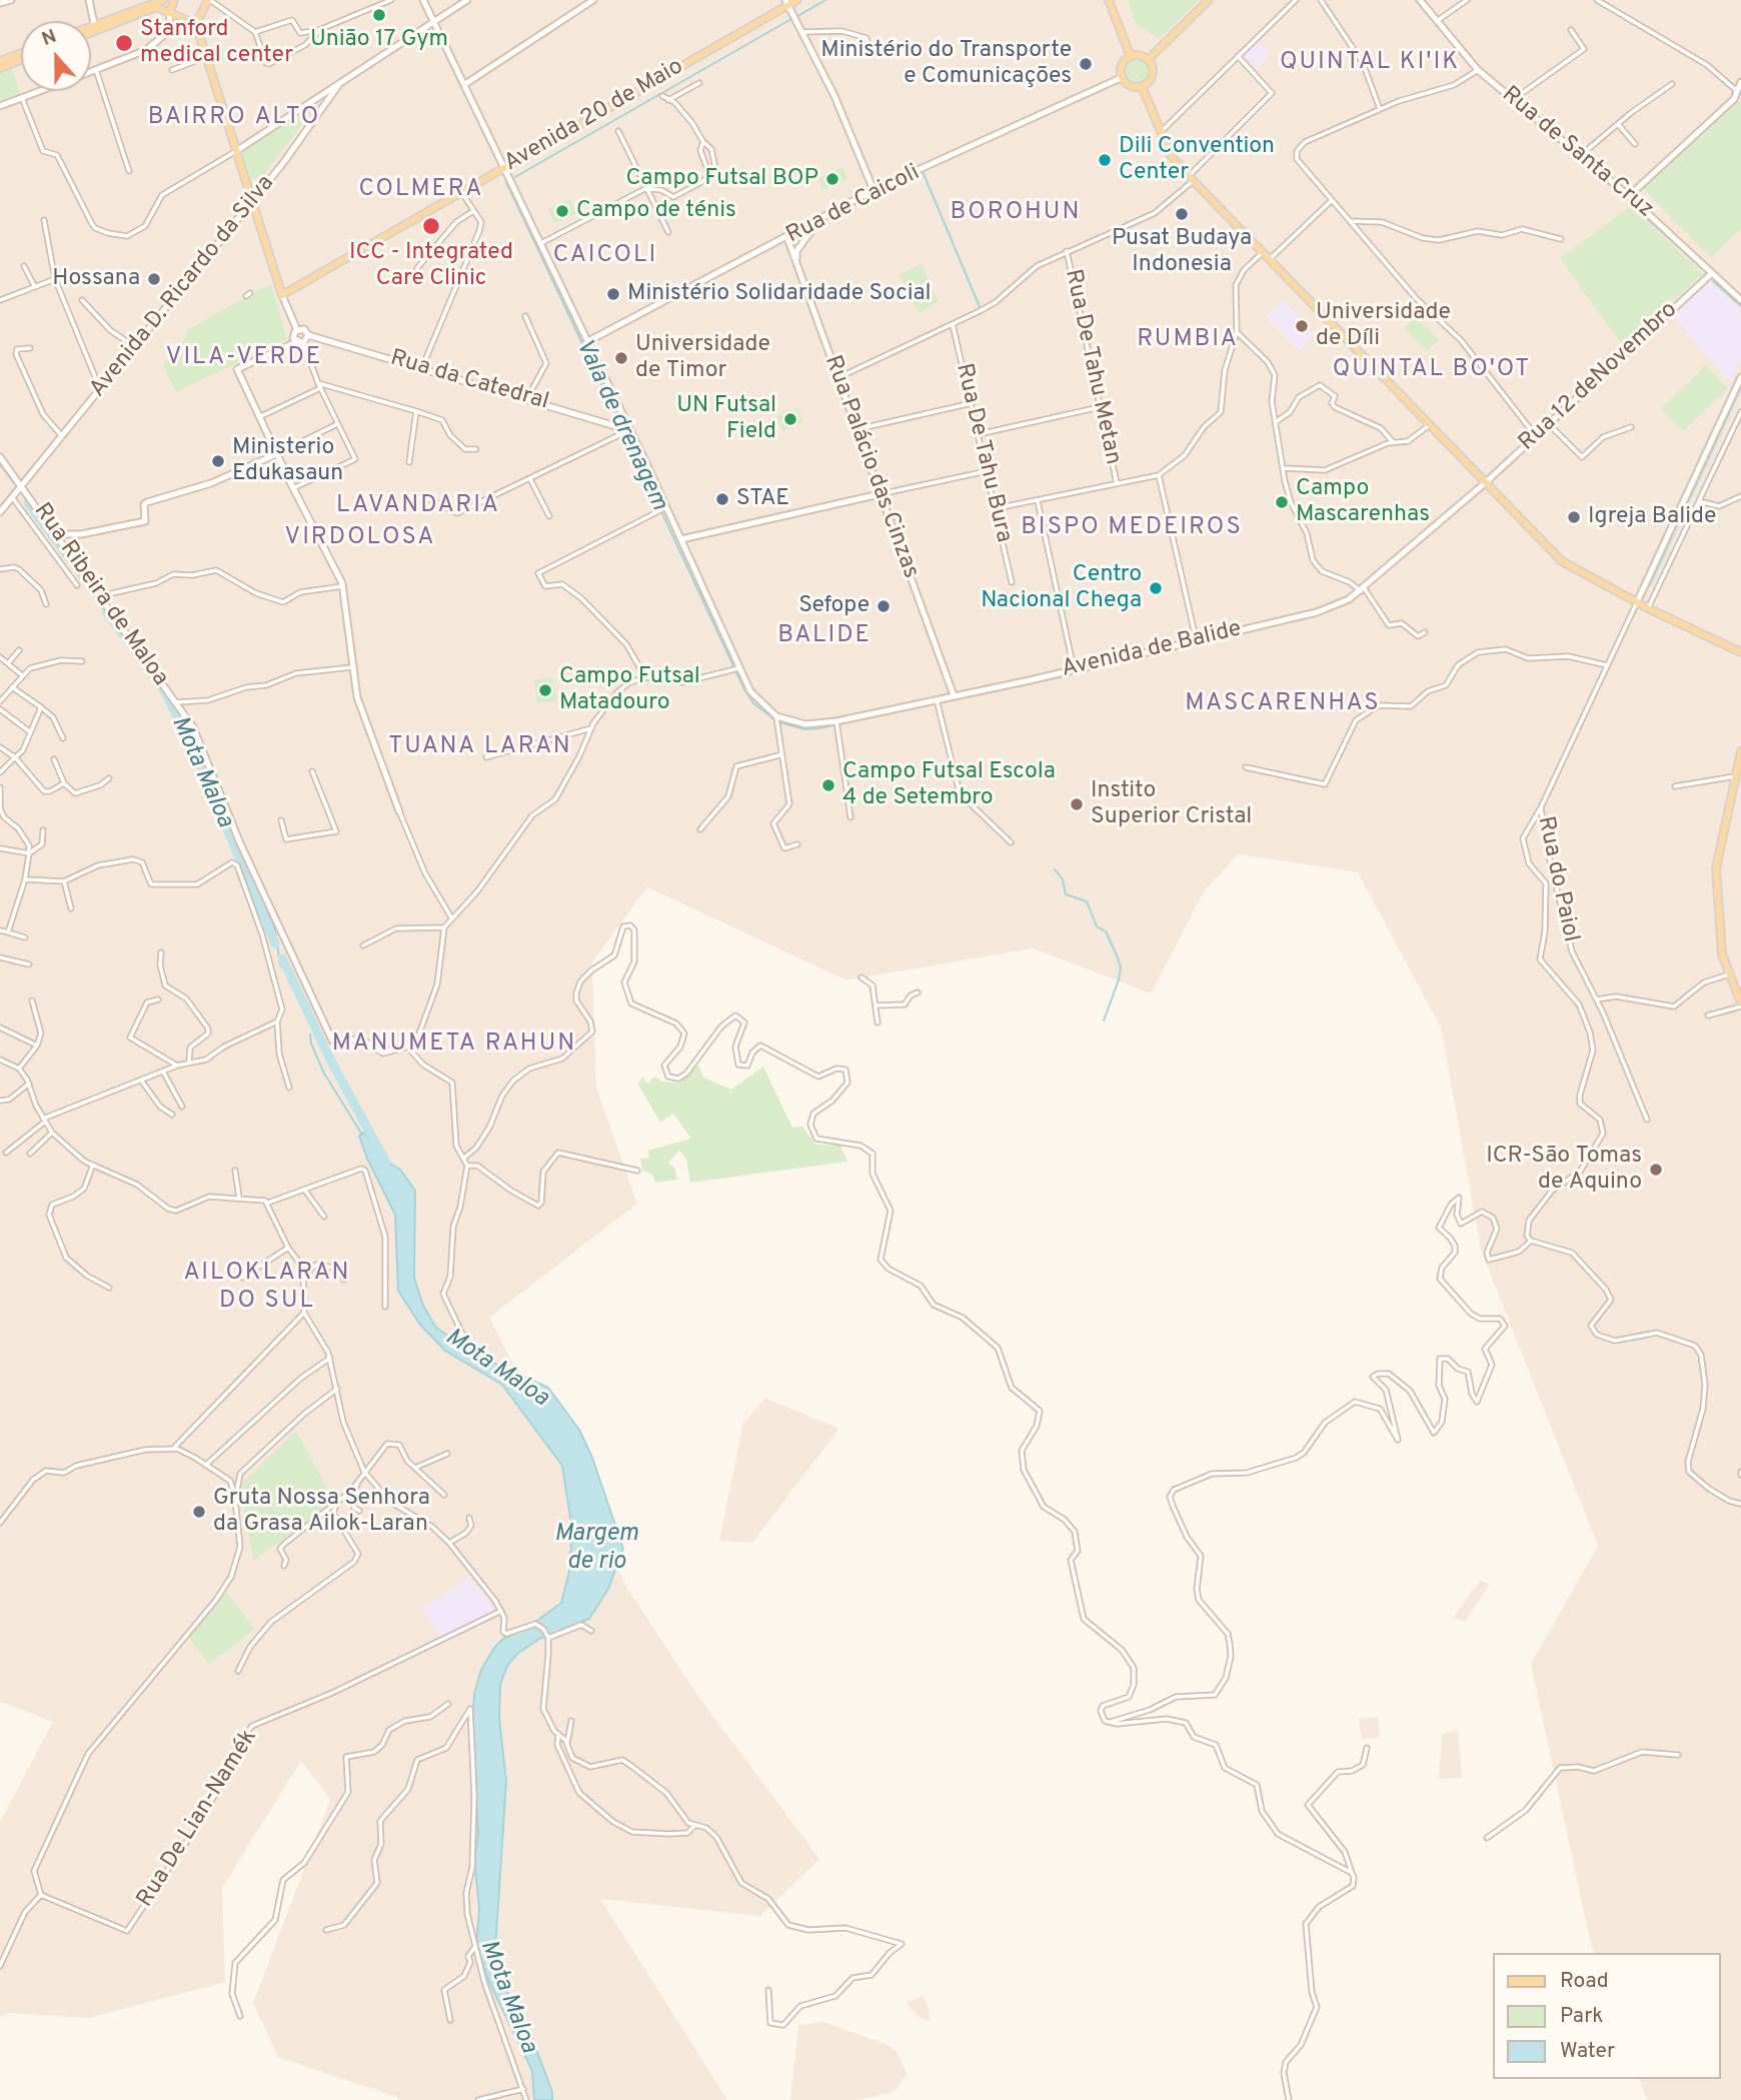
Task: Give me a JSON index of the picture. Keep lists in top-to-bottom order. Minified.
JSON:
{"streets":{"main road":["Avenida 20 de Maio"],"street":["Rua de Santa Cruz","Rua de Caicoli","Avenida D. Ricardo da Silva","Rua De Tahu Metan","Rua 12 deNovembro","Rua da Catedral","Rua De Tahu Bura","Rua Palácio das Cinzas","Rua Ribeira de Maloa","Avenida de Balide","Rua do Paiol","Rua De Lian-Namék"]},"crossings":[["Rua de Santa Cruz","Rua 12 deNovembro"],["Rua de Caicoli","Rua Palácio das Cinzas"],["Avenida D. Ricardo da Silva","Rua Ribeira de Maloa"],["Rua 12 deNovembro","Avenida de Balide"],["Rua Palácio das Cinzas","Avenida de Balide"]],"districts":["QUINTAL KI'IK","BAIRRO ALTO","COLMERA","BOROHUN","CAICOLI","RUMBIA","VILA-VERDE","QUINTAL BO'OT","LAVANDARIA","BISPO MEDEIROS","VIRDOLOSA","BALIDE","MASCARENHAS","TUANA LARAN","MANUMETA RAHUN","AILOKLARAN DO SUL"],"water":["Vala de drenagem","Mota Maloa","Margem de rio"],"places":["União 17 Gym","Stanford medical center","Ministério do Transporte e Comunicações","Dili Convention Center","Campo Futsal BOP","Campo de ténis","Pusat Budaya Indonesia","ICC - Integrated Care Clinic","Hossana","Ministério Solidaridade Social","Universidade de Díli","Universidade de Timor","UN Futsal Field","Ministerio Edukasaun","STAE","Campo Mascarenhas","Igreja Balide","Centro Nacional Chega","Sefope","Campo Futsal Matadouro","Campo Futsal Escola 4 de Setembro","Instito Superior Cristal","ICR-São Tomas de Aquino","Gruta Nossa Senhora da Grasa Ailok-Laran"],"legend":["Road","Park","Water"],"north":"top"}
